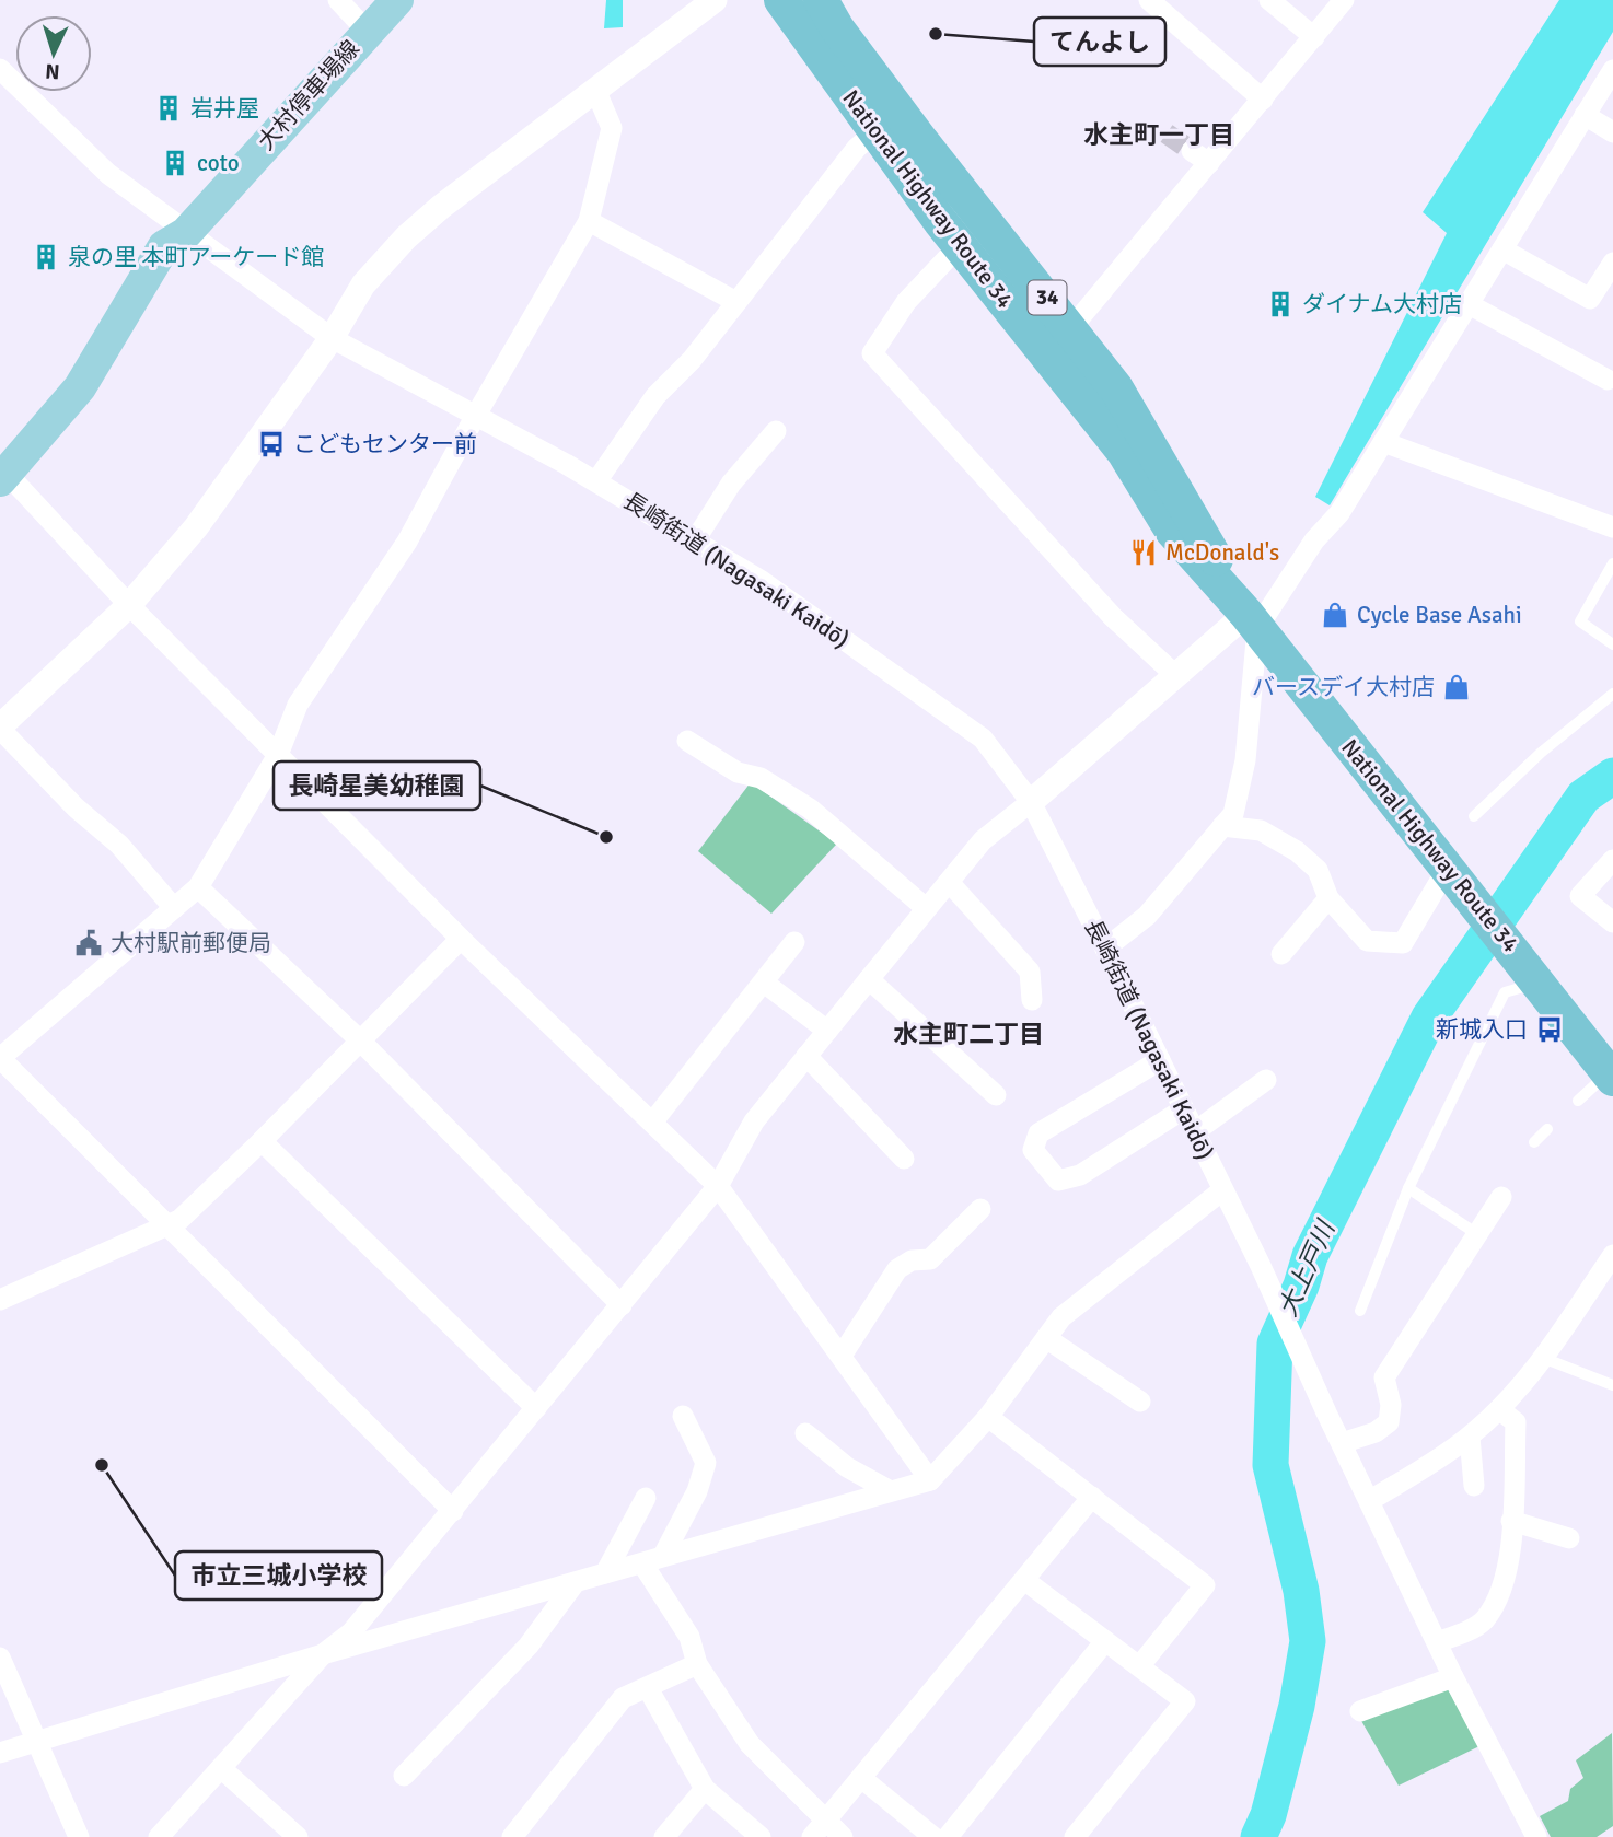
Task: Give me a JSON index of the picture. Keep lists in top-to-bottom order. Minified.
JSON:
{"streets":{"highway":["National Highway Route 34","34"],"main road":["大村停車場線"],"street":["長崎街道 (Nagasaki Kaidō)"]},"crossings":[["大村停車場線","長崎街道 (Nagasaki Kaidō)"]],"districts":["水主町一丁目","水主町二丁目"],"water":["大上戸川"],"places":{"other":["てんよし","長崎星美幼稚園","市立三城小学校"],"building":["岩井屋","coto","泉の里 本町アーケード館","ダイナム大村店"],"bus stop":["こどもセンター前","新城入口"],"restaurant":["McDonald's"],"shop":["Cycle Base Asahi","バースデイ大村店"],"public building":["大村駅前郵便局"]},"north":"bottom"}
